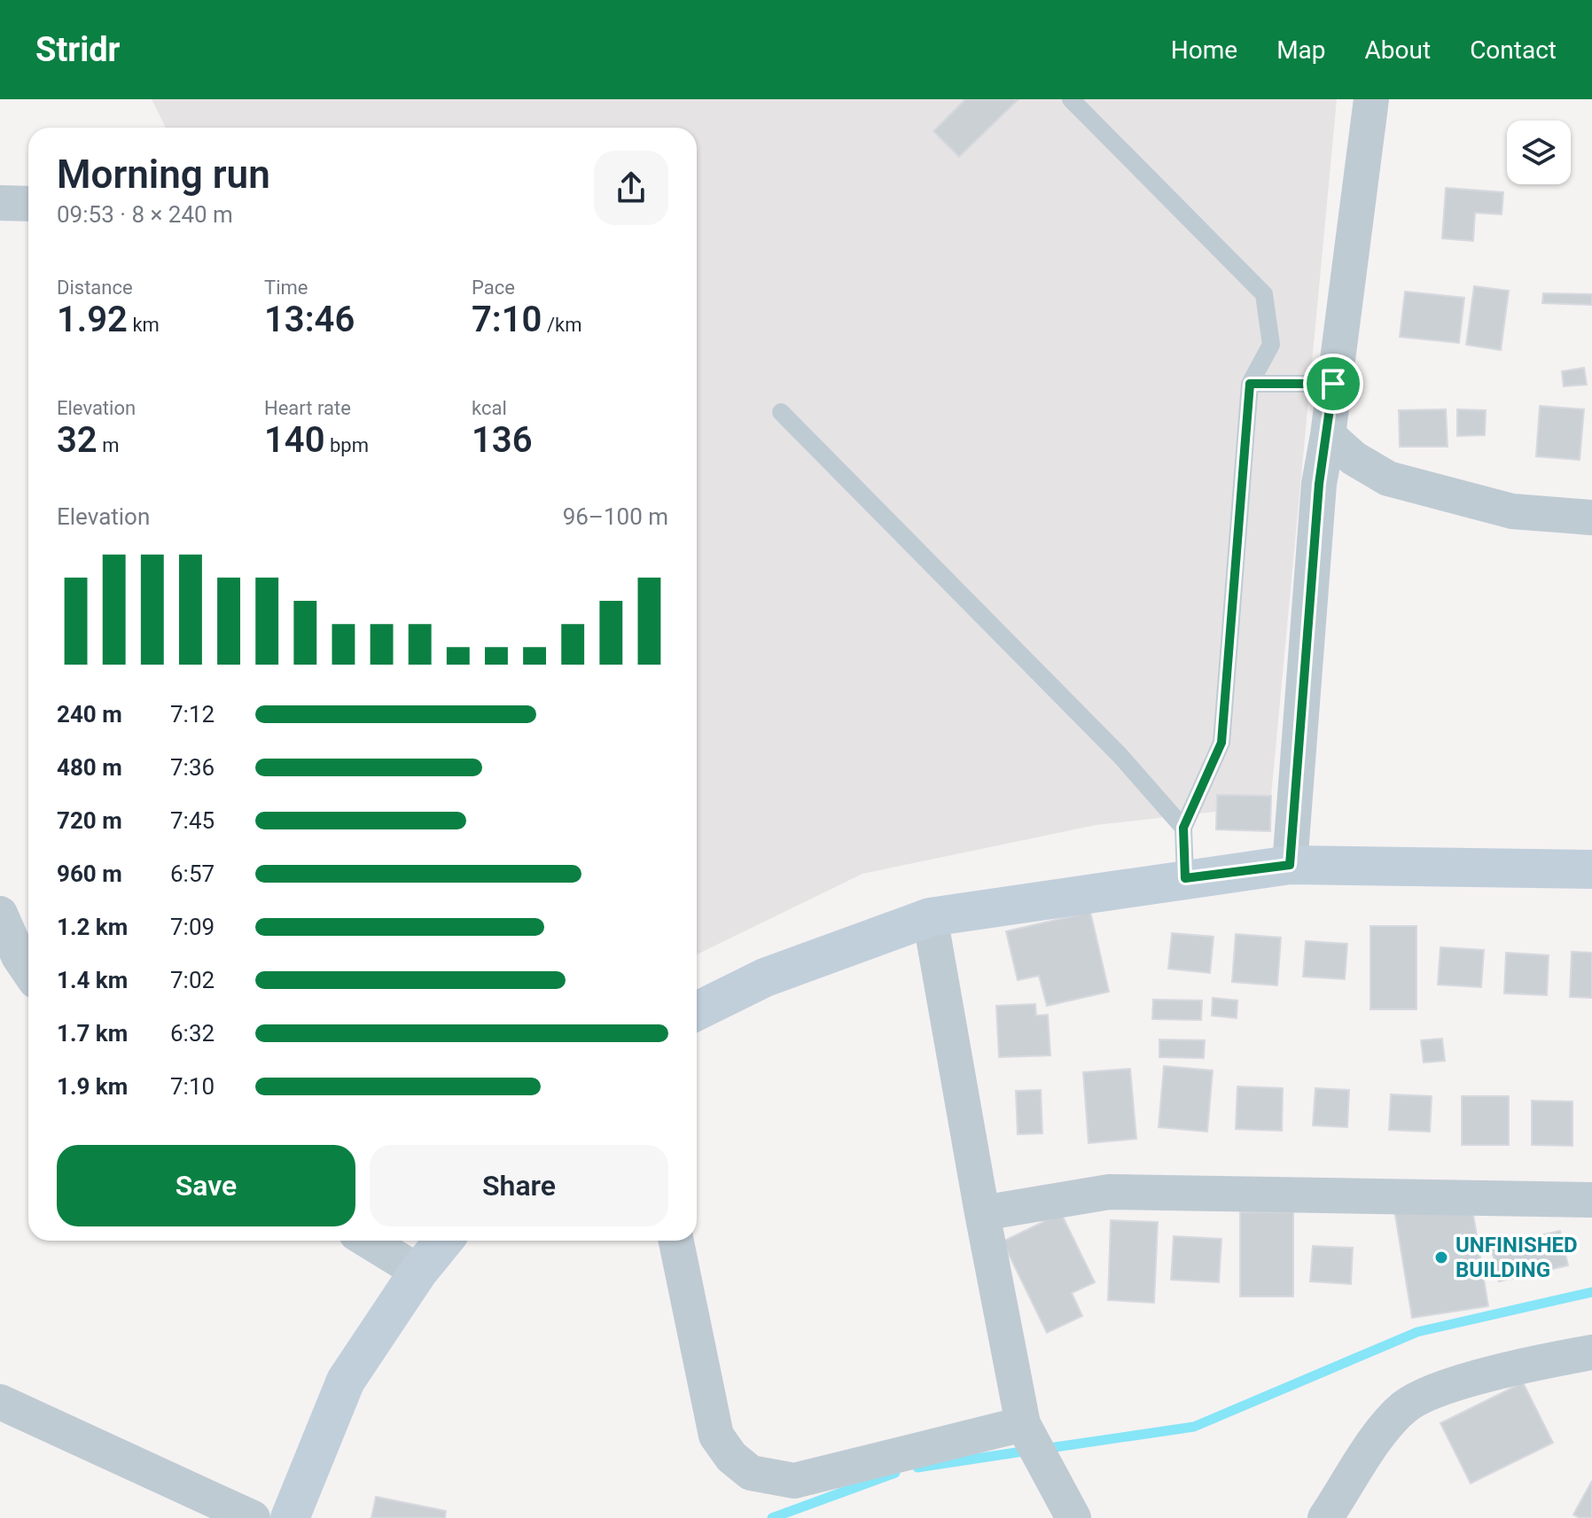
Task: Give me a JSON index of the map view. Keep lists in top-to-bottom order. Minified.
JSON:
{"places":["UNFINISHED BUILDING"],"page":{"header":"Stridr","nav":["Home","Map","About","Contact"],"heading":["Morning run","09:53 · 8 × 240 m"],"stats":[["Distance","1.92 km"],["Time","13:46"],["Pace","7:10 /km"],["Elevation","32 m"],["Heart rate","140 bpm"],["kcal","136"]],"chart":["Elevation","96–100 m"],"list":[{"name":"240 m","note":"7:12"},{"name":"480 m","note":"7:36"},{"name":"720 m","note":"7:45"},{"name":"960 m","note":"6:57"},{"name":"1.2 km","note":"7:09"},{"name":"1.4 km","note":"7:02"},{"name":"1.7 km","note":"6:32"},{"name":"1.9 km","note":"7:10"}],"buttons":["Save","Share"]}}
